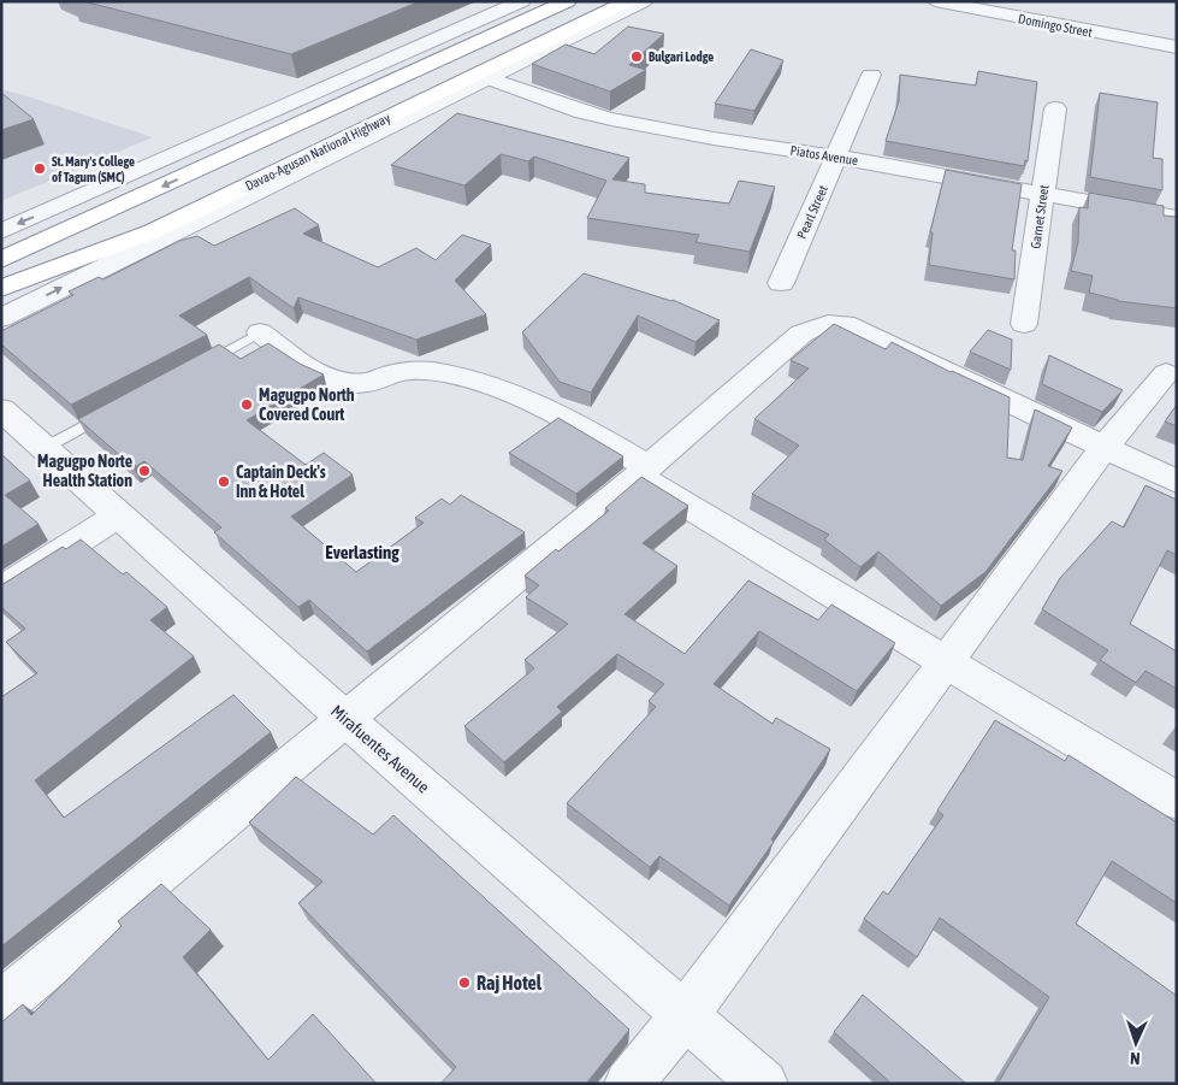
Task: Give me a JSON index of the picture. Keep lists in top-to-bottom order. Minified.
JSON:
{"streets":{"highway":["Davao-Agusan National Highway"],"street":["Domingo Street","Piatos Avenue","Pearl Street","Garnet Street","Mirafuentes Avenue"]},"crossings":[["Davao-Agusan National Highway","Piatos Avenue"],["Piatos Avenue","Pearl Street"],["Piatos Avenue","Garnet Street"]],"districts":["Everlasting"],"places":["Bulgari Lodge","St. Mary's College of Tagum (SMC)","Magugpo North Covered Court","Magugpo Norte Health Station","Captain Deck's Inn & Hotel","Raj Hotel"],"north":"bottom"}
